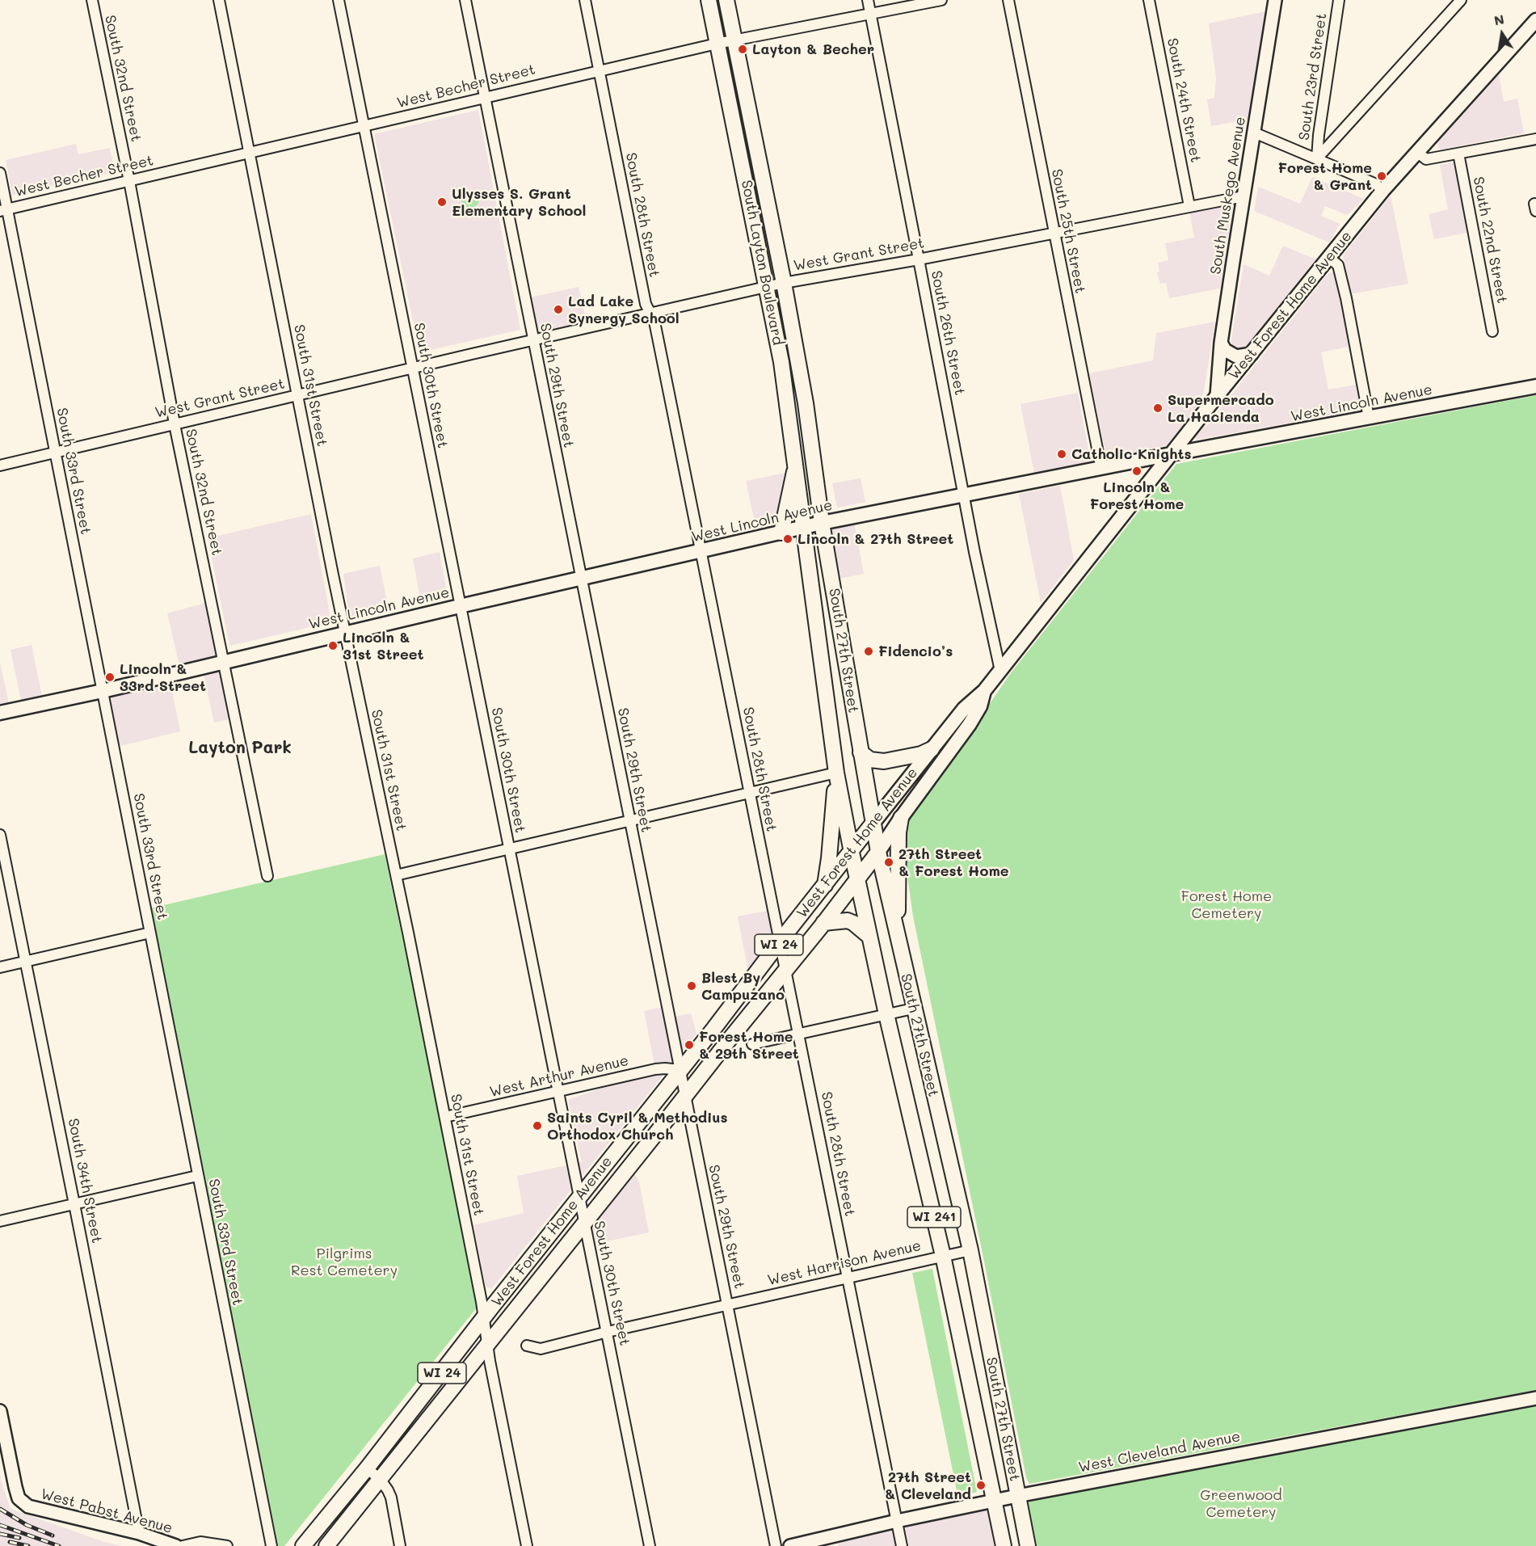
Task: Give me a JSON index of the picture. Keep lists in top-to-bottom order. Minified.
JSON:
{"streets":{"main road":["South Layton Boulevard","West Forest Home Avenue","West Lincoln Avenue","South 27th Street","WI 24","WI 241"],"street":["South 23rd Street","South 32nd Street","West Becher Street","South 24th Street","South Muskego Avenue","South 28th Street","South 25th Street","South 22nd Street","West Grant Street","South 26th Street","South 31st Street","South 30th Street","South 29th Street","South 33rd Street","West Arthur Avenue","South 34th Street","West Harrison Avenue","West Cleveland Avenue","West Pabst Avenue"]},"crossings":[["South 32nd Street","West Becher Street"],["South 32nd Street","West Grant Street"],["South 32nd Street","West Lincoln Avenue"],["West Becher Street","South 28th Street"],["West Becher Street","South Layton Boulevard"],["West Becher Street","South 26th Street"],["West Becher Street","South 31st Street"],["West Becher Street","South 30th Street"],["West Becher Street","South 29th Street"],["West Becher Street","South 33rd Street"],["South 24th Street","West Grant Street"],["South Muskego Avenue","West Grant Street"],["South Muskego Avenue","West Forest Home Avenue"],["South 28th Street","West Grant Street"],["South 28th Street","West Forest Home Avenue"],["South 28th Street","West Lincoln Avenue"],["South 28th Street","West Harrison Avenue"],["South 28th Street","West Cleveland Avenue"],["South 25th Street","West Grant Street"],["South 25th Street","West Lincoln Avenue"],["West Grant Street","South Layton Boulevard"],["West Grant Street","South 26th Street"],["West Grant Street","South 31st Street"],["West Grant Street","South 30th Street"],["West Grant Street","South 29th Street"],["West Grant Street","South 33rd Street"],["South Layton Boulevard","West Lincoln Avenue"],["South Layton Boulevard","South 27th Street"],["West Forest Home Avenue","South 26th Street"],["West Forest Home Avenue","South 31st Street"],["West Forest Home Avenue","South 30th Street"],["West Forest Home Avenue","South 29th Street"],["West Forest Home Avenue","West Lincoln Avenue"],["West Forest Home Avenue","South 27th Street"],["West Forest Home Avenue","West Arthur Avenue"],["South 26th Street","West Lincoln Avenue"],["South 31st Street","West Lincoln Avenue"],["South 31st Street","West Arthur Avenue"],["South 30th Street","West Lincoln Avenue"],["South 30th Street","West Arthur Avenue"],["South 30th Street","West Harrison Avenue"],["South 29th Street","West Lincoln Avenue"],["South 29th Street","West Arthur Avenue"],["South 29th Street","West Harrison Avenue"],["West Lincoln Avenue","South 33rd Street"],["West Lincoln Avenue","South 27th Street"],["South 27th Street","West Harrison Avenue"],["South 27th Street","West Cleveland Avenue"],["South 34th Street","West Pabst Avenue"]],"districts":["Layton Park"],"parks":["Forest Home Cemetery","Pilgrims Rest Cemetery","Greenwood Cemetery"],"places":["Layton & Becher","Forest Home & Grant","Ulysses S. Grant Elementary School","Lad Lake Synergy School","Supermercado La Hacienda","Catholic Knights","Lincoln & Forest Home","Lincoln & 27th Street","Lincoln & 31st Street","Fidencio’s","Lincoln & 33rd Street","27th Street & Forest Home","Blest By Campuzano","Forest Home & 29th Street","Saints Cyril & Methodius Orthodox Church","27th Street & Cleveland"],"north":"top"}
